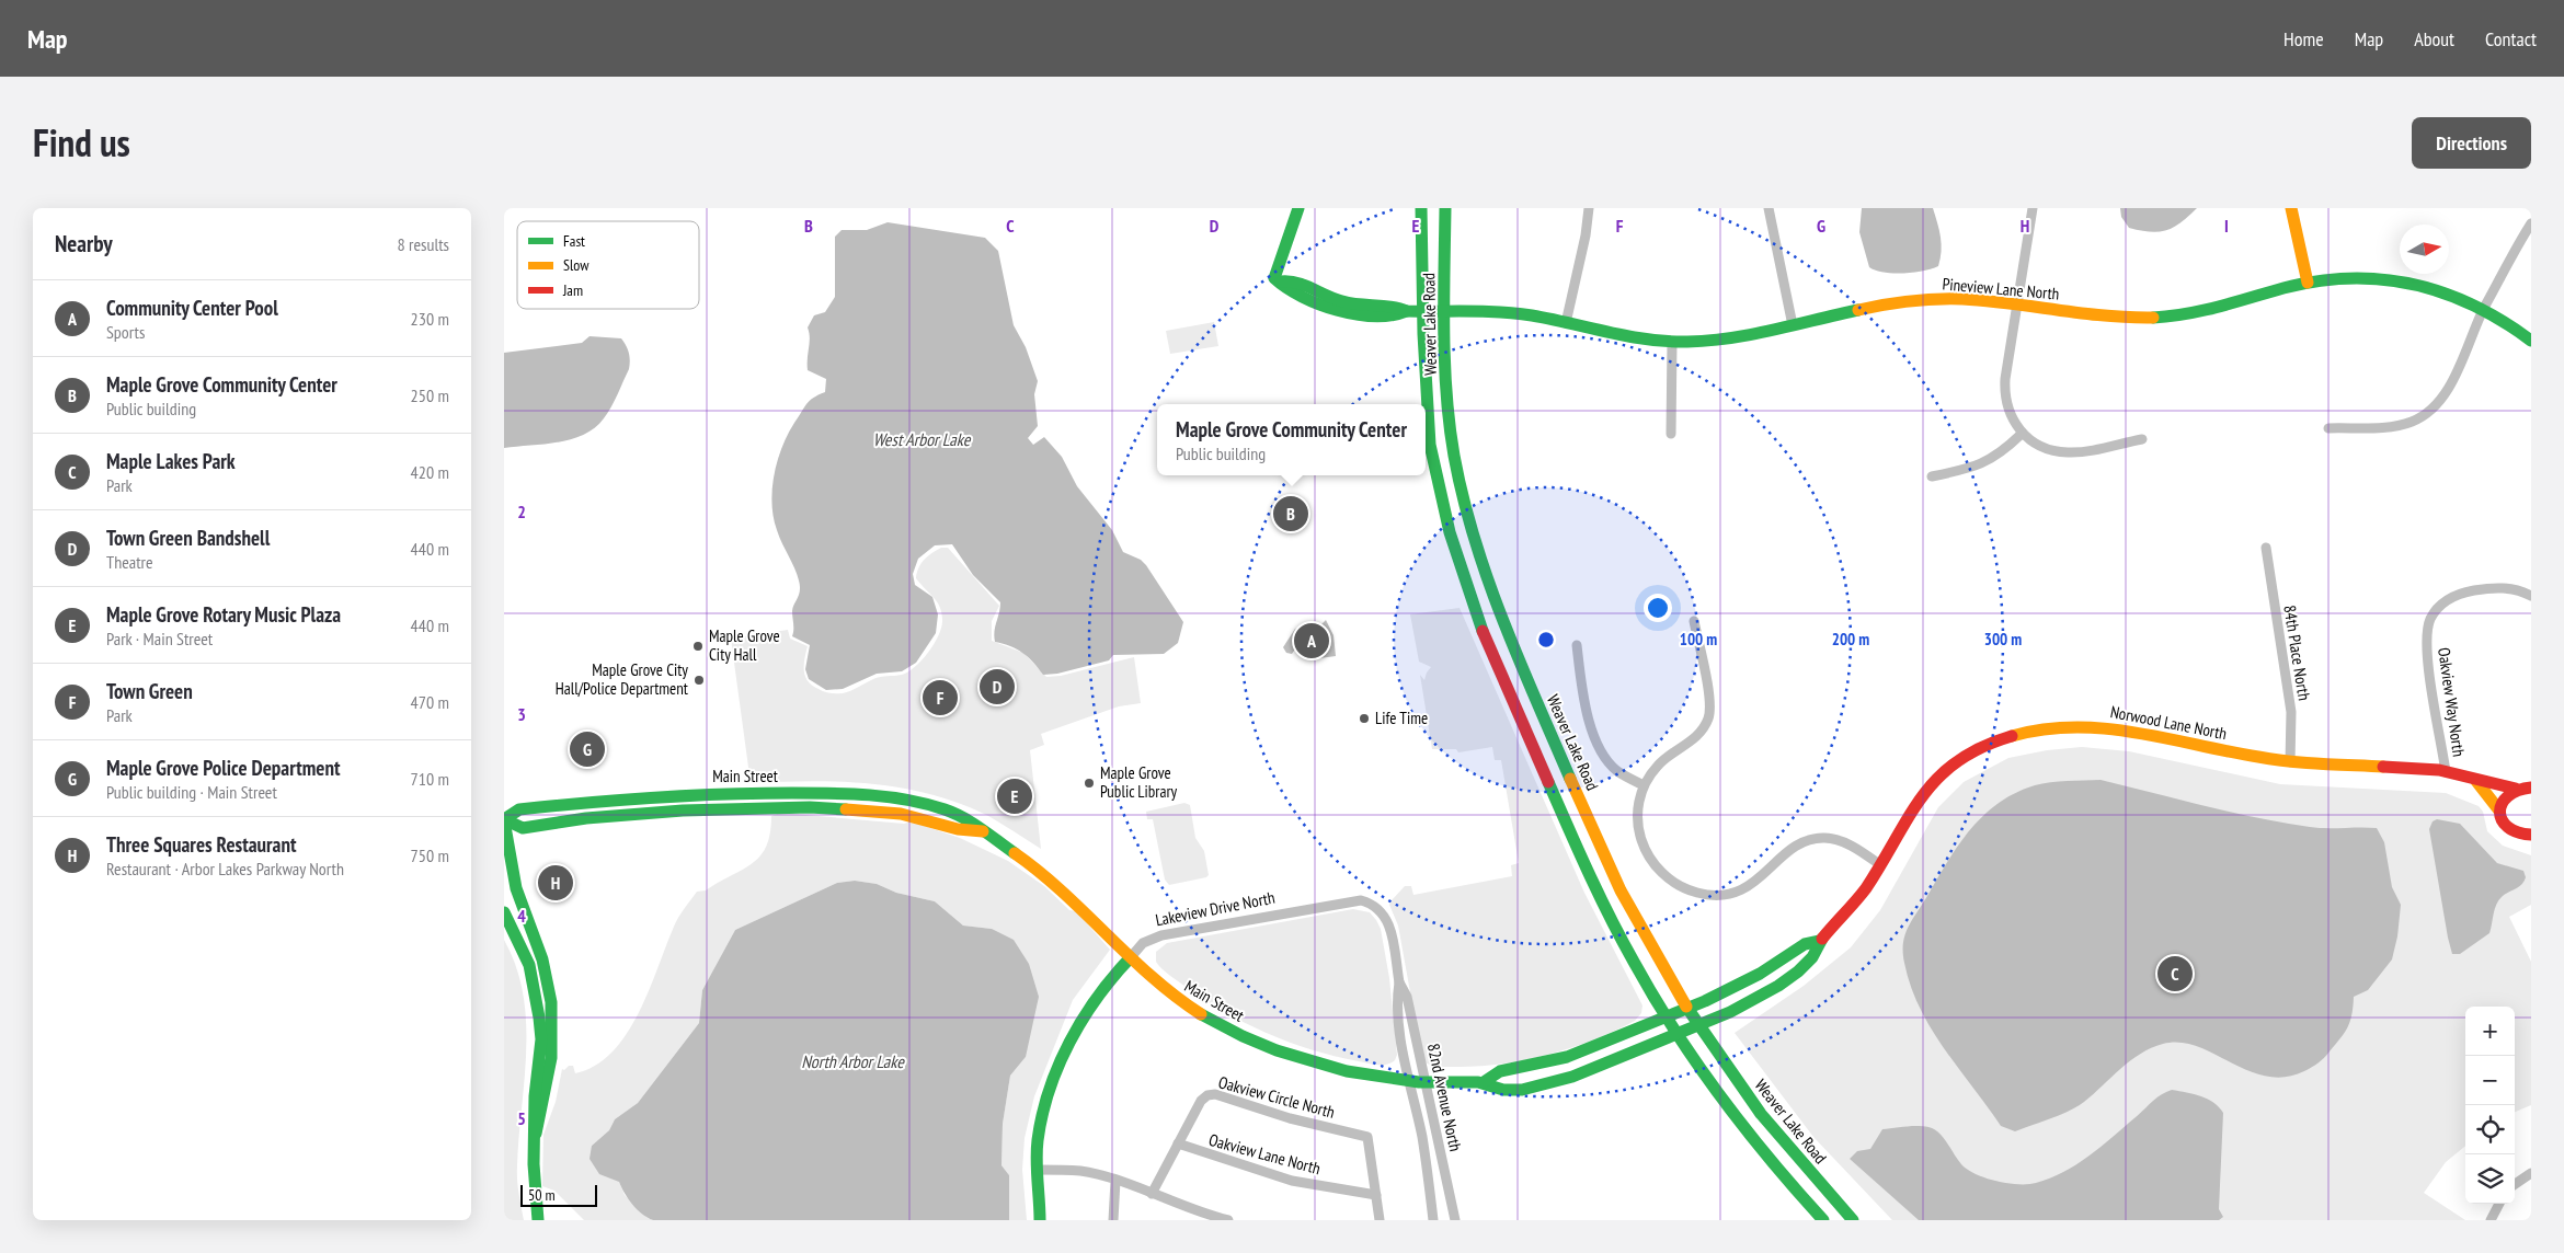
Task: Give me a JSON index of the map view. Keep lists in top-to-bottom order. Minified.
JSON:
{"streets":{"street":["Pineview Lane North","Weaver Lake Road","84th Place North","Oakview Way North","Norwood Lane North","Main Street","Lakeview Drive North","Oakview Circle North","82nd Avenue North","Oakview Lane North"]},"crossings":[["Pineview Lane North","Weaver Lake Road"],["Weaver Lake Road","Norwood Lane North"],["Weaver Lake Road","Main Street"],["84th Place North","Norwood Lane North"],["Oakview Way North","Norwood Lane North"],["Norwood Lane North","Main Street"],["Main Street","Lakeview Drive North"],["Main Street","82nd Avenue North"],["Lakeview Drive North","82nd Avenue North"],["Oakview Circle North","Oakview Lane North"]],"water":["West Arbor Lake","North Arbor Lake"],"places":["Maple Grove City Hall","Maple Grove City Hall/Police Department","Life Time","Maple Grove Public Library"],"legend":["Fast","Slow","Jam"],"scale_bar":"50 m","north":"right","page":{"header":"Map","nav":["Home","Map","About","Contact"],"title":"Find us","buttons":"Directions","heading":["Nearby","8 results"],"list":[{"mark":"A","name":"Community Center Pool","note":"Sports","value":"230 m"},{"mark":"B","name":"Maple Grove Community Center","note":"Public building","value":"250 m"},{"mark":"C","name":"Maple Lakes Park","note":"Park","value":"420 m"},{"mark":"D","name":"Town Green Bandshell","note":"Theatre","value":"440 m"},{"mark":"E","name":"Maple Grove Rotary Music Plaza","note":"Park · Main Street","value":"440 m"},{"mark":"F","name":"Town Green","note":"Park","value":"470 m"},{"mark":"G","name":"Maple Grove Police Department","note":"Public building · Main Street","value":"710 m"},{"mark":"H","name":"Three Squares Restaurant","note":"Restaurant · Arbor Lakes Parkway North","value":"750 m"}],"popup":["Maple Grove Community Center","Public building"],"pins":["B","A","D","F","G","E","H","C"],"map_buttons":["+","−"],"scale":"50 m"},"grid":{"columns":["B","C","D","E","F","G","H","I"],"rows":["2","3","4","5"]},"rings":["100 m","200 m","300 m"]}
